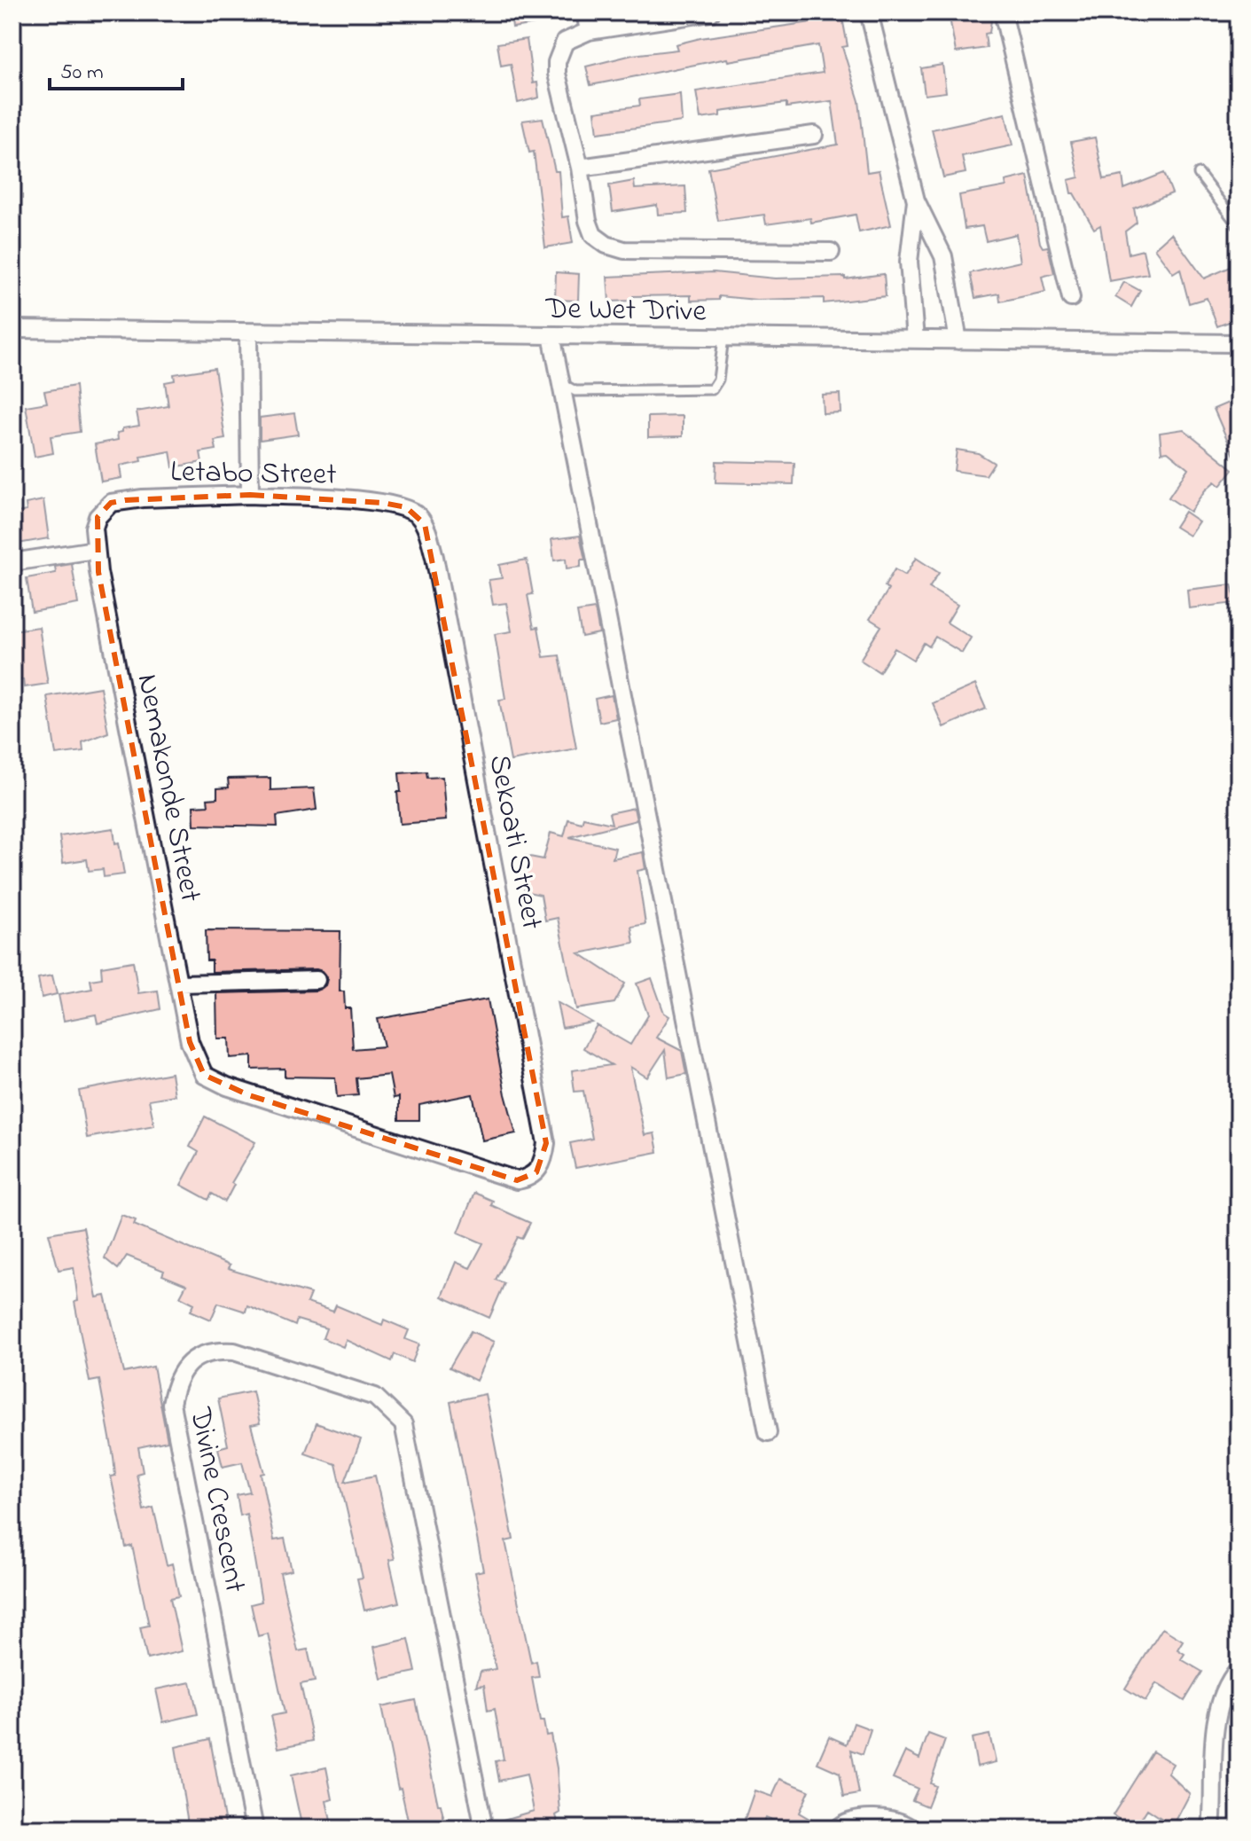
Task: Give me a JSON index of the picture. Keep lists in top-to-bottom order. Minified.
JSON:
{"streets":{"street":["De Wet Drive","Letabo Street","Nemakonde Street","Sekoati Street","Divine Crescent"]},"crossings":[["Letabo Street","Nemakonde Street"],["Letabo Street","Sekoati Street"],["Nemakonde Street","Sekoati Street"]],"scale_bar":"50 m"}
